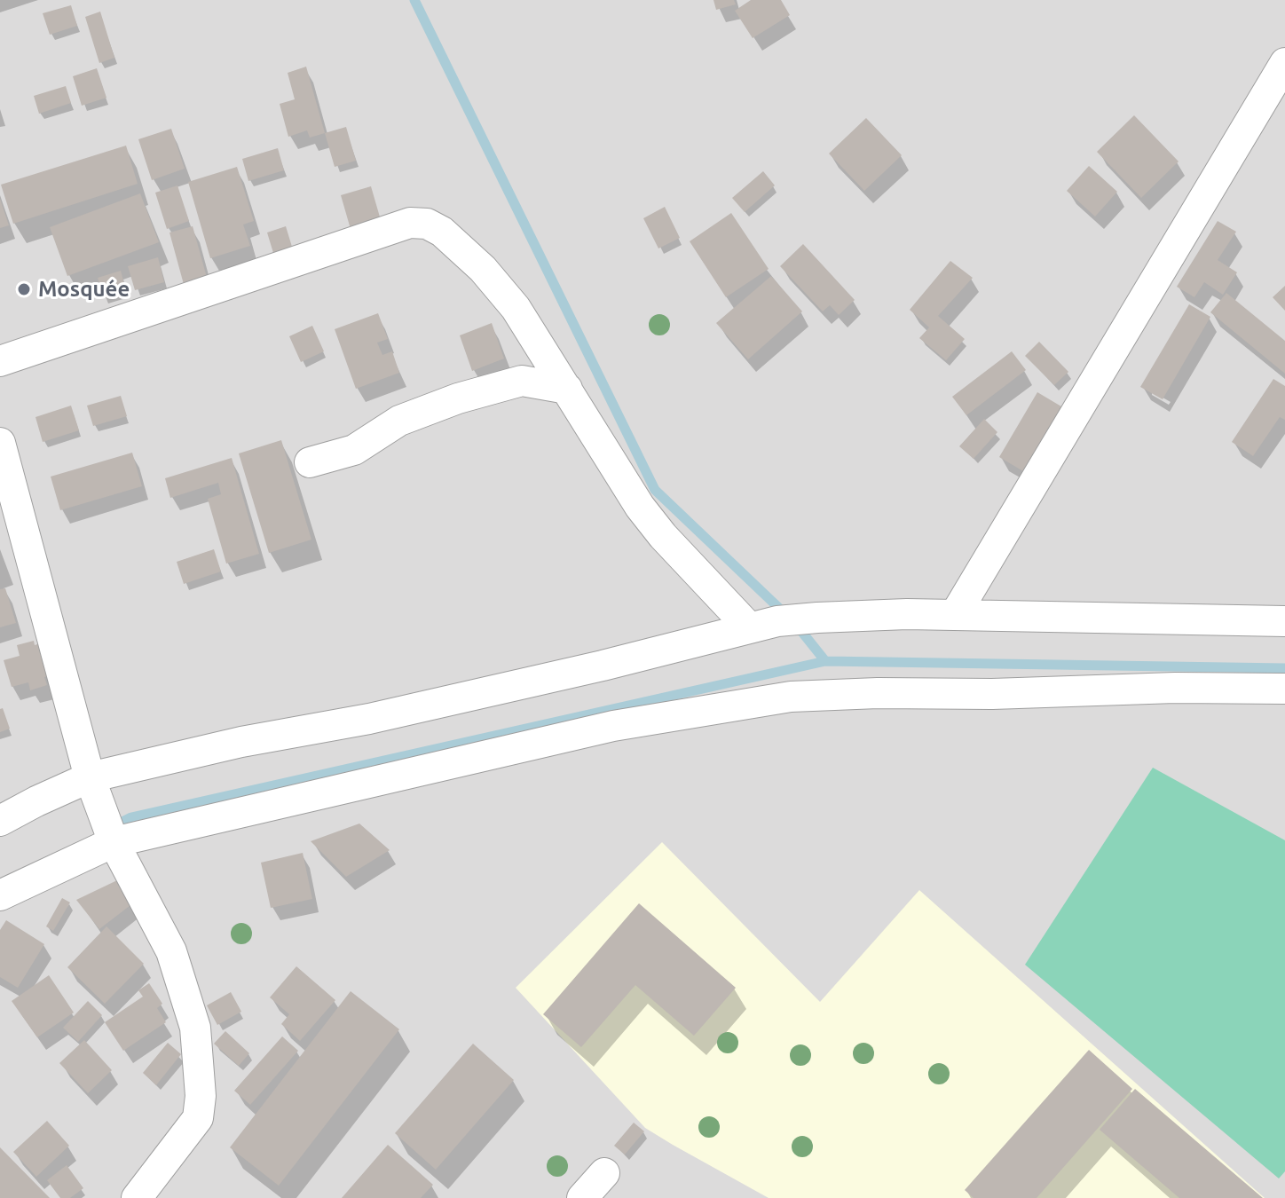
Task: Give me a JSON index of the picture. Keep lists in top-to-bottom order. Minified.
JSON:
{"places":["Mosquée"]}
